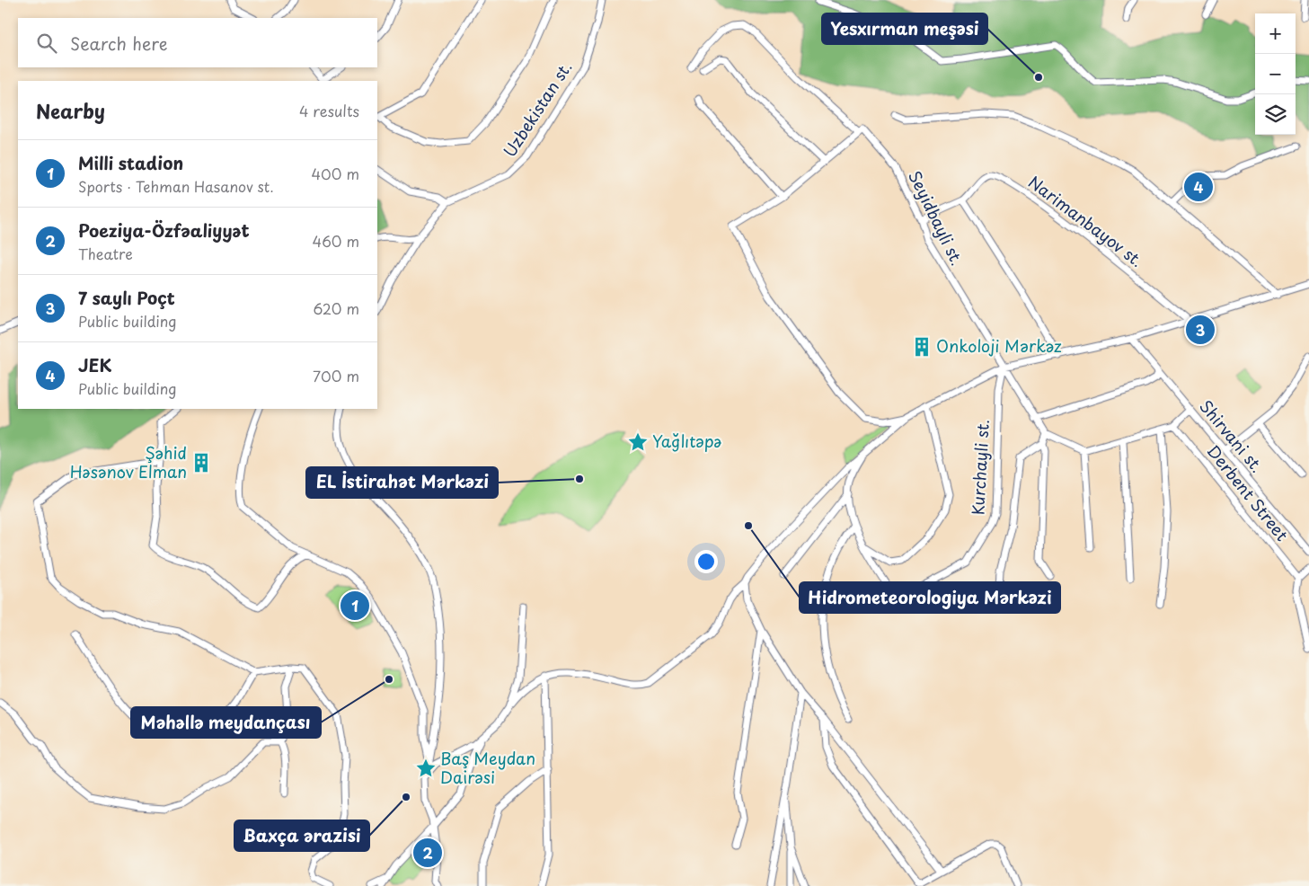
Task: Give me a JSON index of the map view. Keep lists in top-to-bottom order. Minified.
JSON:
{"streets":{"street":["Uzbekistan st.","Seyidbayli st.","Narimanbayov st.","Shirvani st.","Kurchayli st.","Derbent Street"]},"crossings":[["Seyidbayli st.","Narimanbayov st."],["Seyidbayli st.","Kurchayli st."]],"places":{"other":["Yesxırman meşəsi","EL İstirahət Mərkəzi","Hidrometeorologiya Mərkəzi","Məhəllə meydançası","Baxça ərazisi"],"building":["Onkoloji Mərkəz","Şəhid Həsənov Elman"],"place":["Yağlıtəpə","Baş Meydan Dairəsi"]},"page":{"map_buttons":["+","−"],"search":"Search here","heading":["Nearby","4 results"],"list":[{"mark":"1","name":"Milli stadion","note":"Sports · Tehman Hasanov st.","value":"400 m"},{"mark":"2","name":"Poeziya-Özfəaliyyət","note":"Theatre","value":"460 m"},{"mark":"3","name":"7 saylı Poçt","note":"Public building","value":"620 m"},{"mark":"4","name":"JEK","note":"Public building","value":"700 m"}],"pins":["4","3","1","2"]}}
